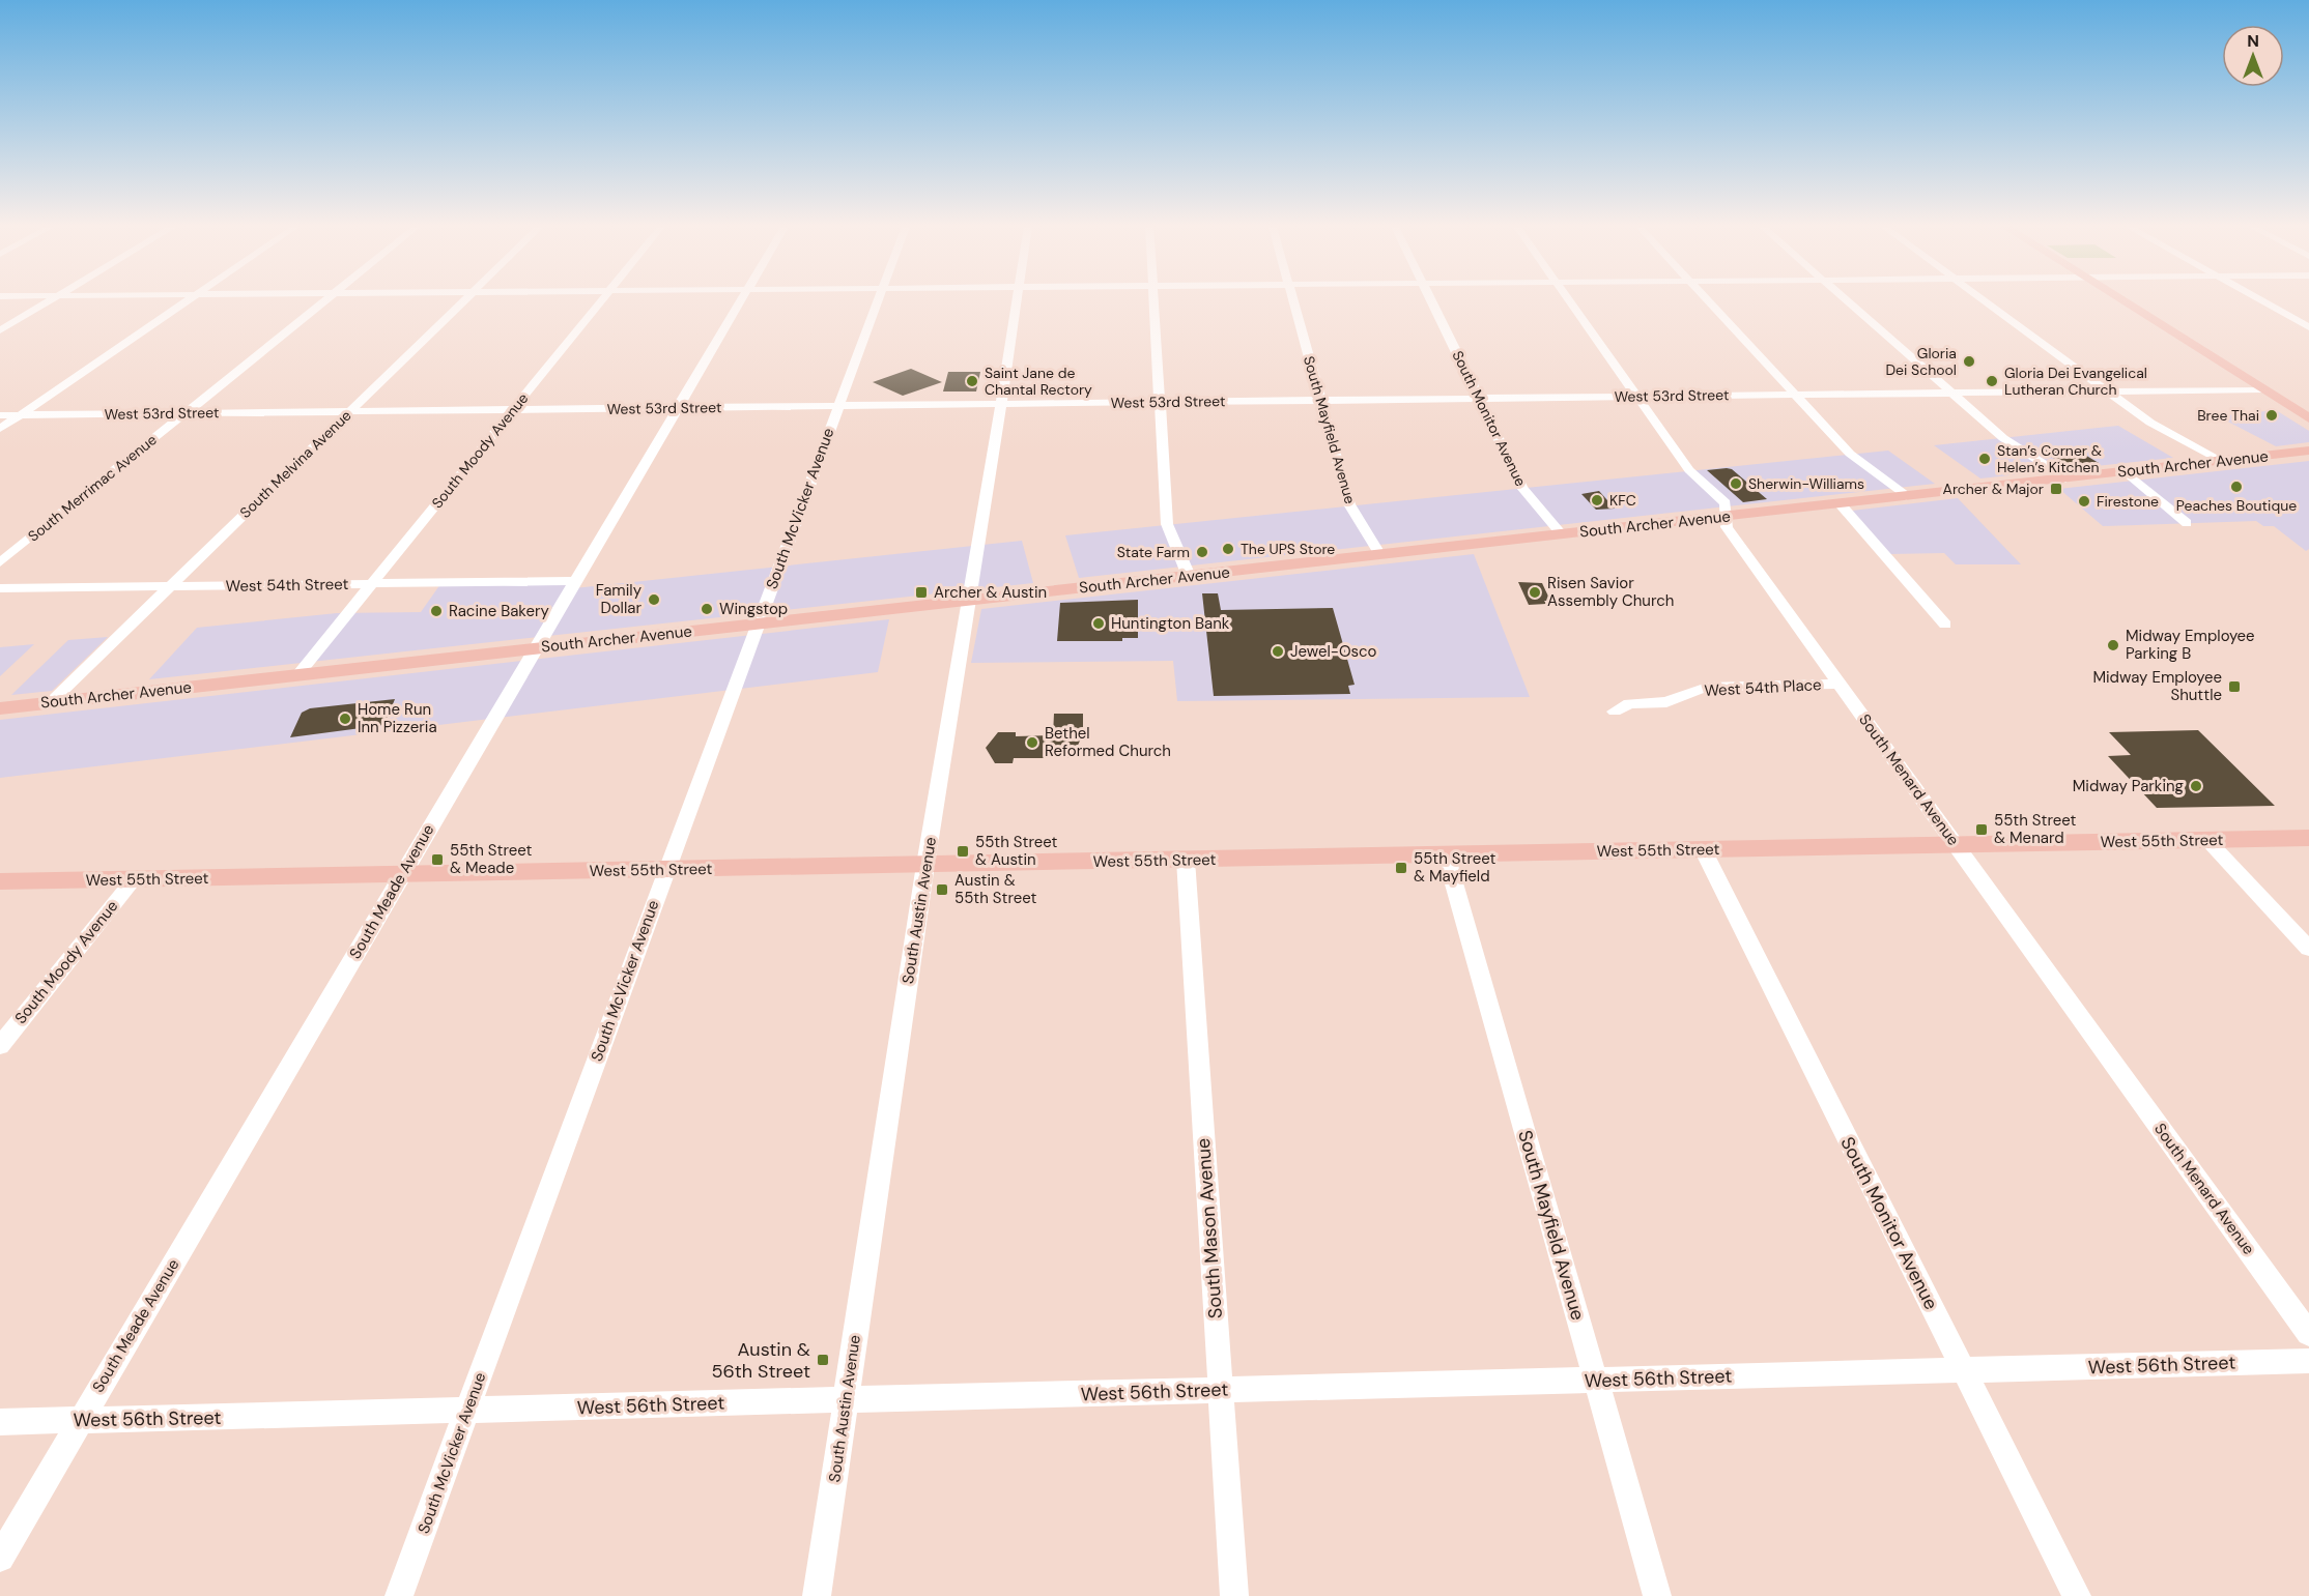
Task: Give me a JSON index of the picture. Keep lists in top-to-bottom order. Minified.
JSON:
{"streets":{"main road":["South Archer Avenue","West 55th Street"],"street":["West 53rd Street","South Monitor Avenue","South Mayfield Avenue","South Moody Avenue","South Melvina Avenue","South Merrimac Avenue","South McVicker Avenue","West 54th Street","West 54th Place","South Menard Avenue","South Meade Avenue","South Austin Avenue","South Mason Avenue","West 56th Street"]},"crossings":[["West 53rd Street","South Monitor Avenue"],["West 53rd Street","South Mayfield Avenue"],["West 53rd Street","South Moody Avenue"],["West 53rd Street","South Melvina Avenue"],["West 53rd Street","South Merrimac Avenue"],["West 53rd Street","South McVicker Avenue"],["West 53rd Street","South Menard Avenue"],["West 53rd Street","South Meade Avenue"],["West 53rd Street","South Austin Avenue"],["South Monitor Avenue","South Archer Avenue"],["South Monitor Avenue","West 55th Street"],["South Monitor Avenue","West 56th Street"],["South Mayfield Avenue","South Archer Avenue"],["South Mayfield Avenue","West 55th Street"],["South Mayfield Avenue","West 56th Street"],["South Moody Avenue","South Archer Avenue"],["South Moody Avenue","West 54th Street"],["South Moody Avenue","West 55th Street"],["South Melvina Avenue","South Archer Avenue"],["South Melvina Avenue","West 54th Street"],["South Archer Avenue","South McVicker Avenue"],["South Archer Avenue","South Menard Avenue"],["South Archer Avenue","South Meade Avenue"],["South Archer Avenue","South Austin Avenue"],["South McVicker Avenue","West 55th Street"],["South McVicker Avenue","West 56th Street"],["West 54th Street","South Meade Avenue"],["West 54th Place","South Menard Avenue"],["South Menard Avenue","West 55th Street"],["West 55th Street","South Meade Avenue"],["West 55th Street","South Austin Avenue"],["West 55th Street","South Mason Avenue"],["South Meade Avenue","West 56th Street"],["South Austin Avenue","West 56th Street"],["South Mason Avenue","West 56th Street"]],"places":{"other":["Gloria Dei School","Saint Jane de Chantal Rectory","Gloria Dei Evangelical Lutheran Church","Bree Thai","Stan’s Corner & Helen’s Kitchen","Sherwin-Williams","Peaches Boutique","KFC","Firestone","The UPS Store","State Farm","Risen Savior Assembly Church","Family Dollar","Wingstop","Racine Bakery","Huntington Bank","Midway Employee Parking B","Jewel-Osco","Home Run Inn Pizzeria","Bethel Reformed Church","Midway Parking"],"transit":["Archer & Major","Archer & Austin","Midway Employee Shuttle","55th Street & Menard","55th Street & Austin","55th Street & Meade","55th Street & Mayfield","Austin & 55th Street","Austin & 56th Street"]},"north":"top"}
